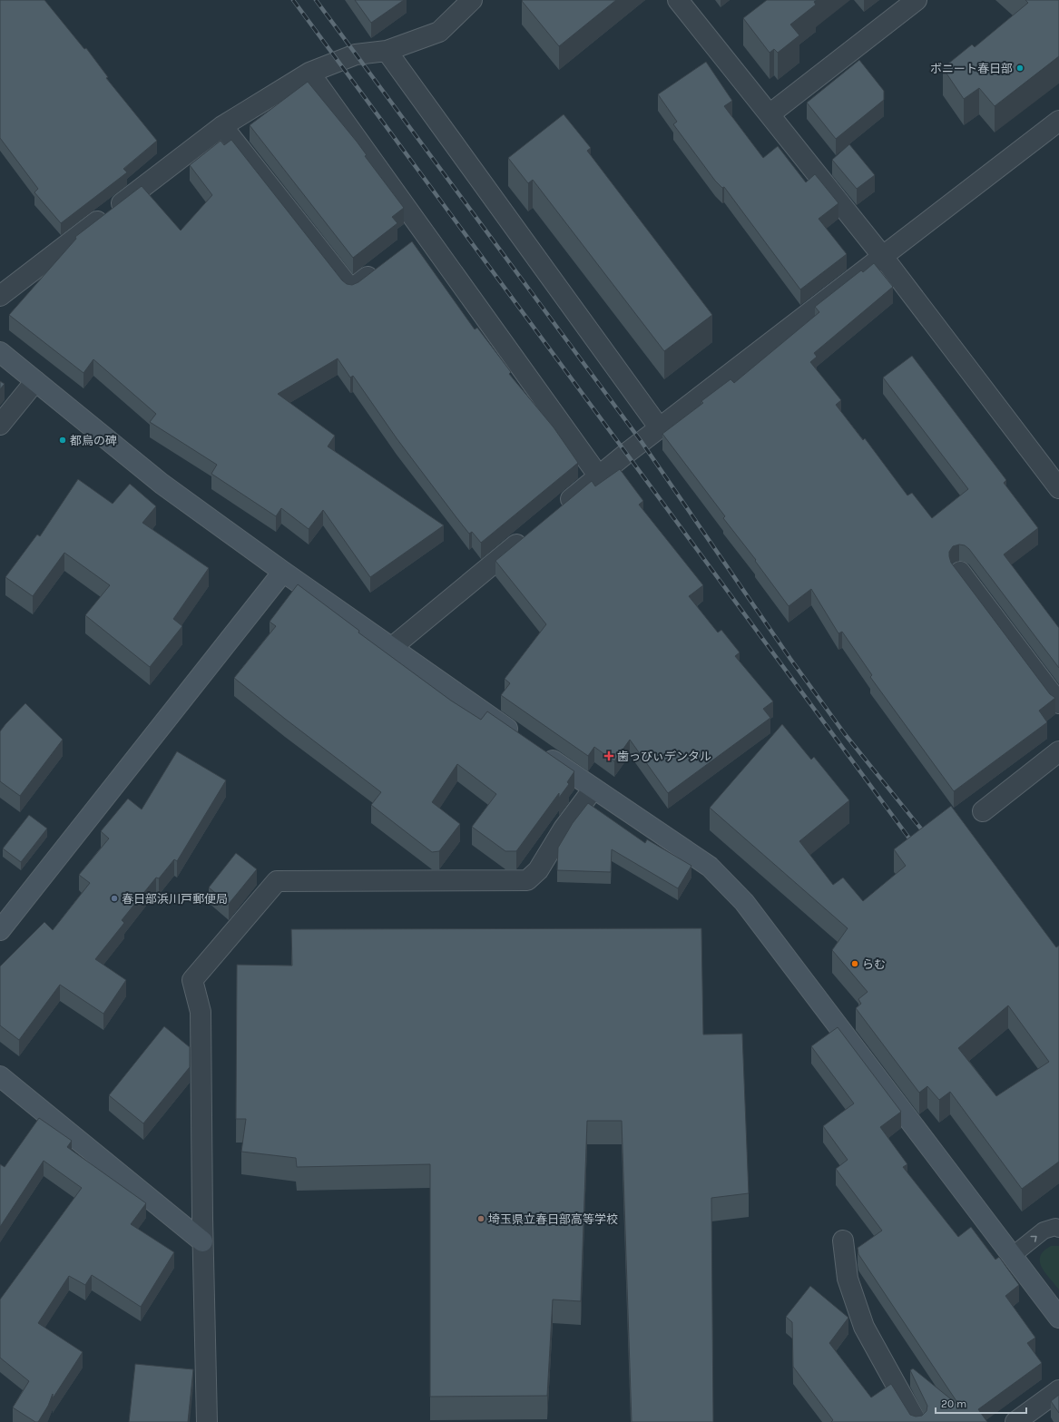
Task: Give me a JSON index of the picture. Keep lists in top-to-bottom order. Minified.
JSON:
{"places":{"other":["ボニート春日部","都鳥の碑","春日部浜川戸郵便局","らむ","埼玉県立春日部高等学校"],"health":["歯っぴぃデンタル"]},"scale_bar":"20 m"}
